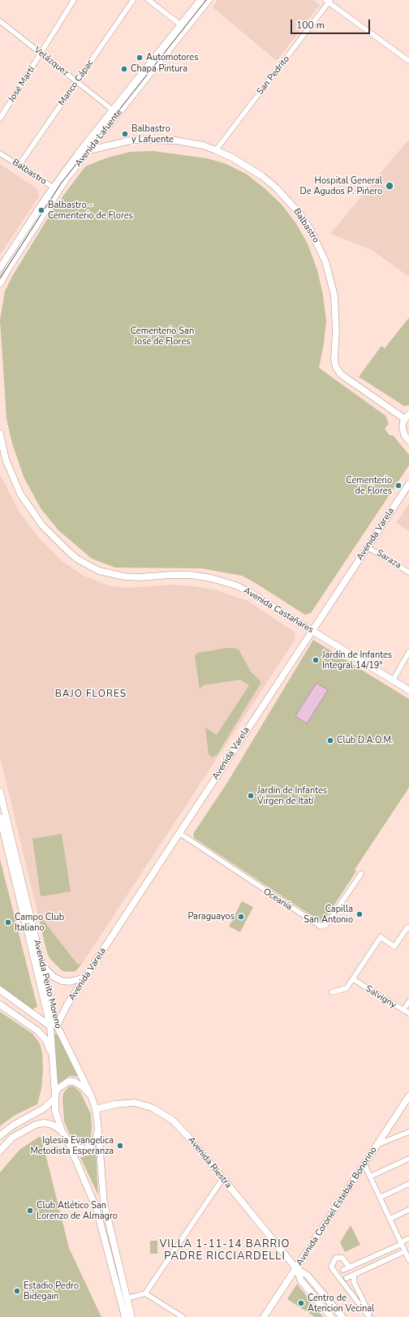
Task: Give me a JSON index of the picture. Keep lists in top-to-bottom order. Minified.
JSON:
{"streets":{"main road":["Avenida Lafuente","Balbastro","Avenida Varela","Avenida Castañares","Avenida Perito Moreno","Avenida Riestra","Avenida Coronel Esteban Bonorino"],"street":["Velázquez","San Pedrito","Manco Cápac","José Martí","Saraza","Oceanía","Salvigny"]},"crossings":[["Velázquez","Manco Cápac"],["Velázquez","José Martí"],["Velázquez","Avenida Lafuente"],["San Pedrito","Balbastro"],["Manco Cápac","Balbastro"],["Avenida Lafuente","Balbastro"],["Avenida Varela","Saraza"],["Avenida Varela","Avenida Castañares"],["Avenida Varela","Oceanía"],["Avenida Varela","Avenida Perito Moreno"],["Avenida Perito Moreno","Avenida Riestra"],["Avenida Riestra","Avenida Coronel Esteban Bonorino"]],"districts":["BAJO FLORES","VILLA 1-11-14 BARRIO PADRE RICCIARDELLI"],"parks":["Cementerio San José de Flores"],"places":["Automotores","Chapa Pintura","Balbastro y Lafuente","Hospital General De Agudos P. Pińero","Balbastro - Cementerio de Flores","Cementerio de Flores","Jardín de Infantes Integral 14/19°","Club D.A.O.M.","Jardín de Infantes Virgen de Itatí","Capilla San Antonio","Paraguayos","Campo Club Italiano","Iglesia Evangelica Metodista Esperanza","Club Atlético San Lorenzo de Almagro","Estadio Pedro Bidegain","Centro de Atencion Vecinal"],"scale_bar":"100 m"}
